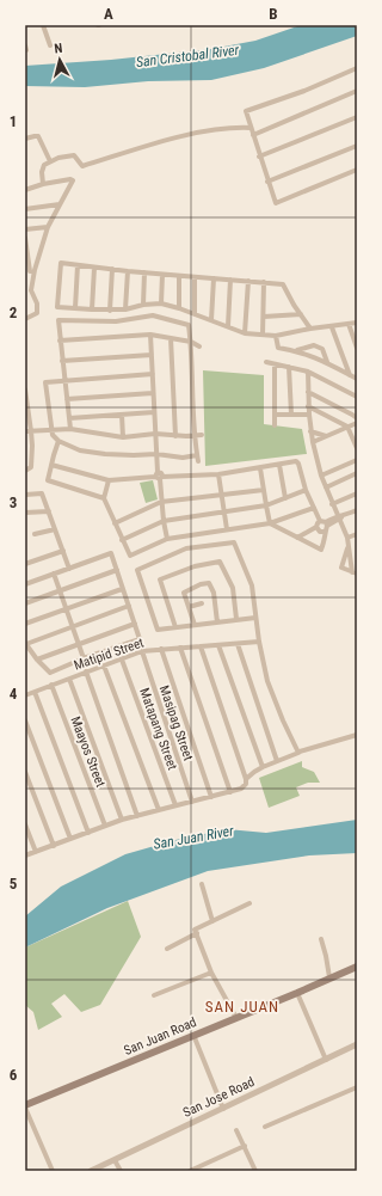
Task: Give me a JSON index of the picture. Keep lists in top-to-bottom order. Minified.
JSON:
{"streets":{"main road":["San Juan Road"],"street":["Matipid Street","Masipag Street","Matapang Street","Maayos Street","San Jose Road"]},"crossings":[["Matipid Street","Masipag Street"],["Matipid Street","Matapang Street"],["Matipid Street","Maayos Street"]],"districts":["SAN JUAN"],"water":["San Cristobal River","San Juan River"],"north":"top","grid":{"columns":["A","B"],"rows":["1","2","3","4","5","6"]}}
